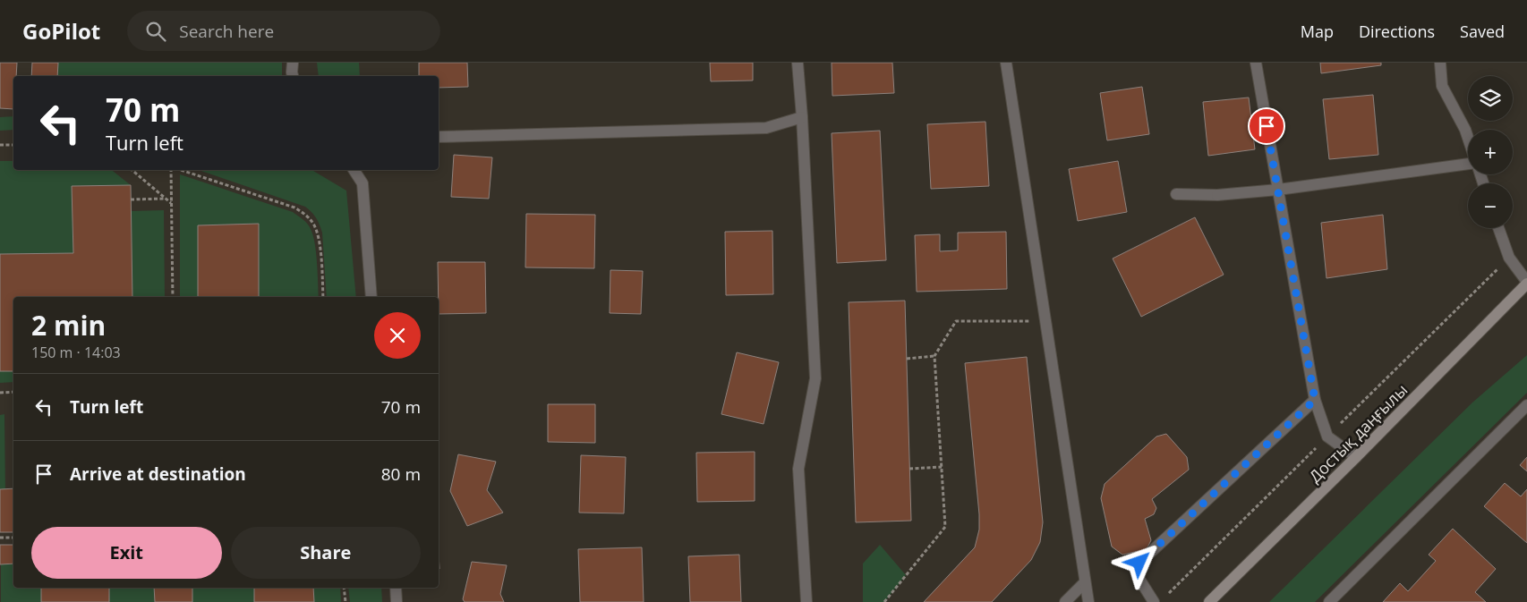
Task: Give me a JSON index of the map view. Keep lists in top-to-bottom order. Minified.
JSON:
{"streets":{"main road":["Достық даңғылы"]},"page":{"header":"GoPilot","search":"Search here","nav":["Map","Directions","Saved"],"map_buttons":["+","−"],"turn":["70 m","Turn left"],"heading":["2 min","150 m · 14:03"],"list":[{"name":"Turn left","value":"70 m"},{"name":"Arrive at destination","value":"80 m"}],"buttons":["Exit","Share"]}}
